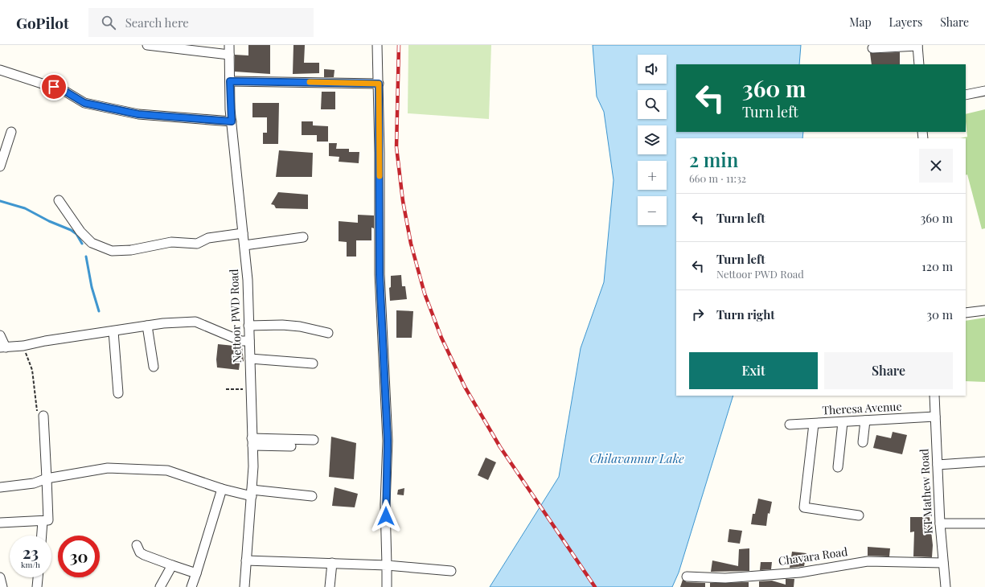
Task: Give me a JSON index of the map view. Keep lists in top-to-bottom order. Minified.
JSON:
{"streets":{"street":["Nettoor PWD Road","Theresa Avenue","KT Mathew Road","Chavara Road"]},"crossings":[["Theresa Avenue","KT Mathew Road"],["KT Mathew Road","Chavara Road"]],"water":["Chilavannur Lake"],"page":{"header":"GoPilot","search":"Search here","nav":["Map","Layers","Share"],"map_buttons":["+","−"],"turn":["360 m","Turn left"],"heading":["2 min","660 m · 11:32"],"list":[{"name":"Turn left","value":"360 m"},{"name":"Turn left","note":"Nettoor PWD Road","value":"120 m"},{"name":"Turn right","value":"30 m"}],"buttons":["Exit","Share"],"speed":"23 km/h","limit":"30"}}
